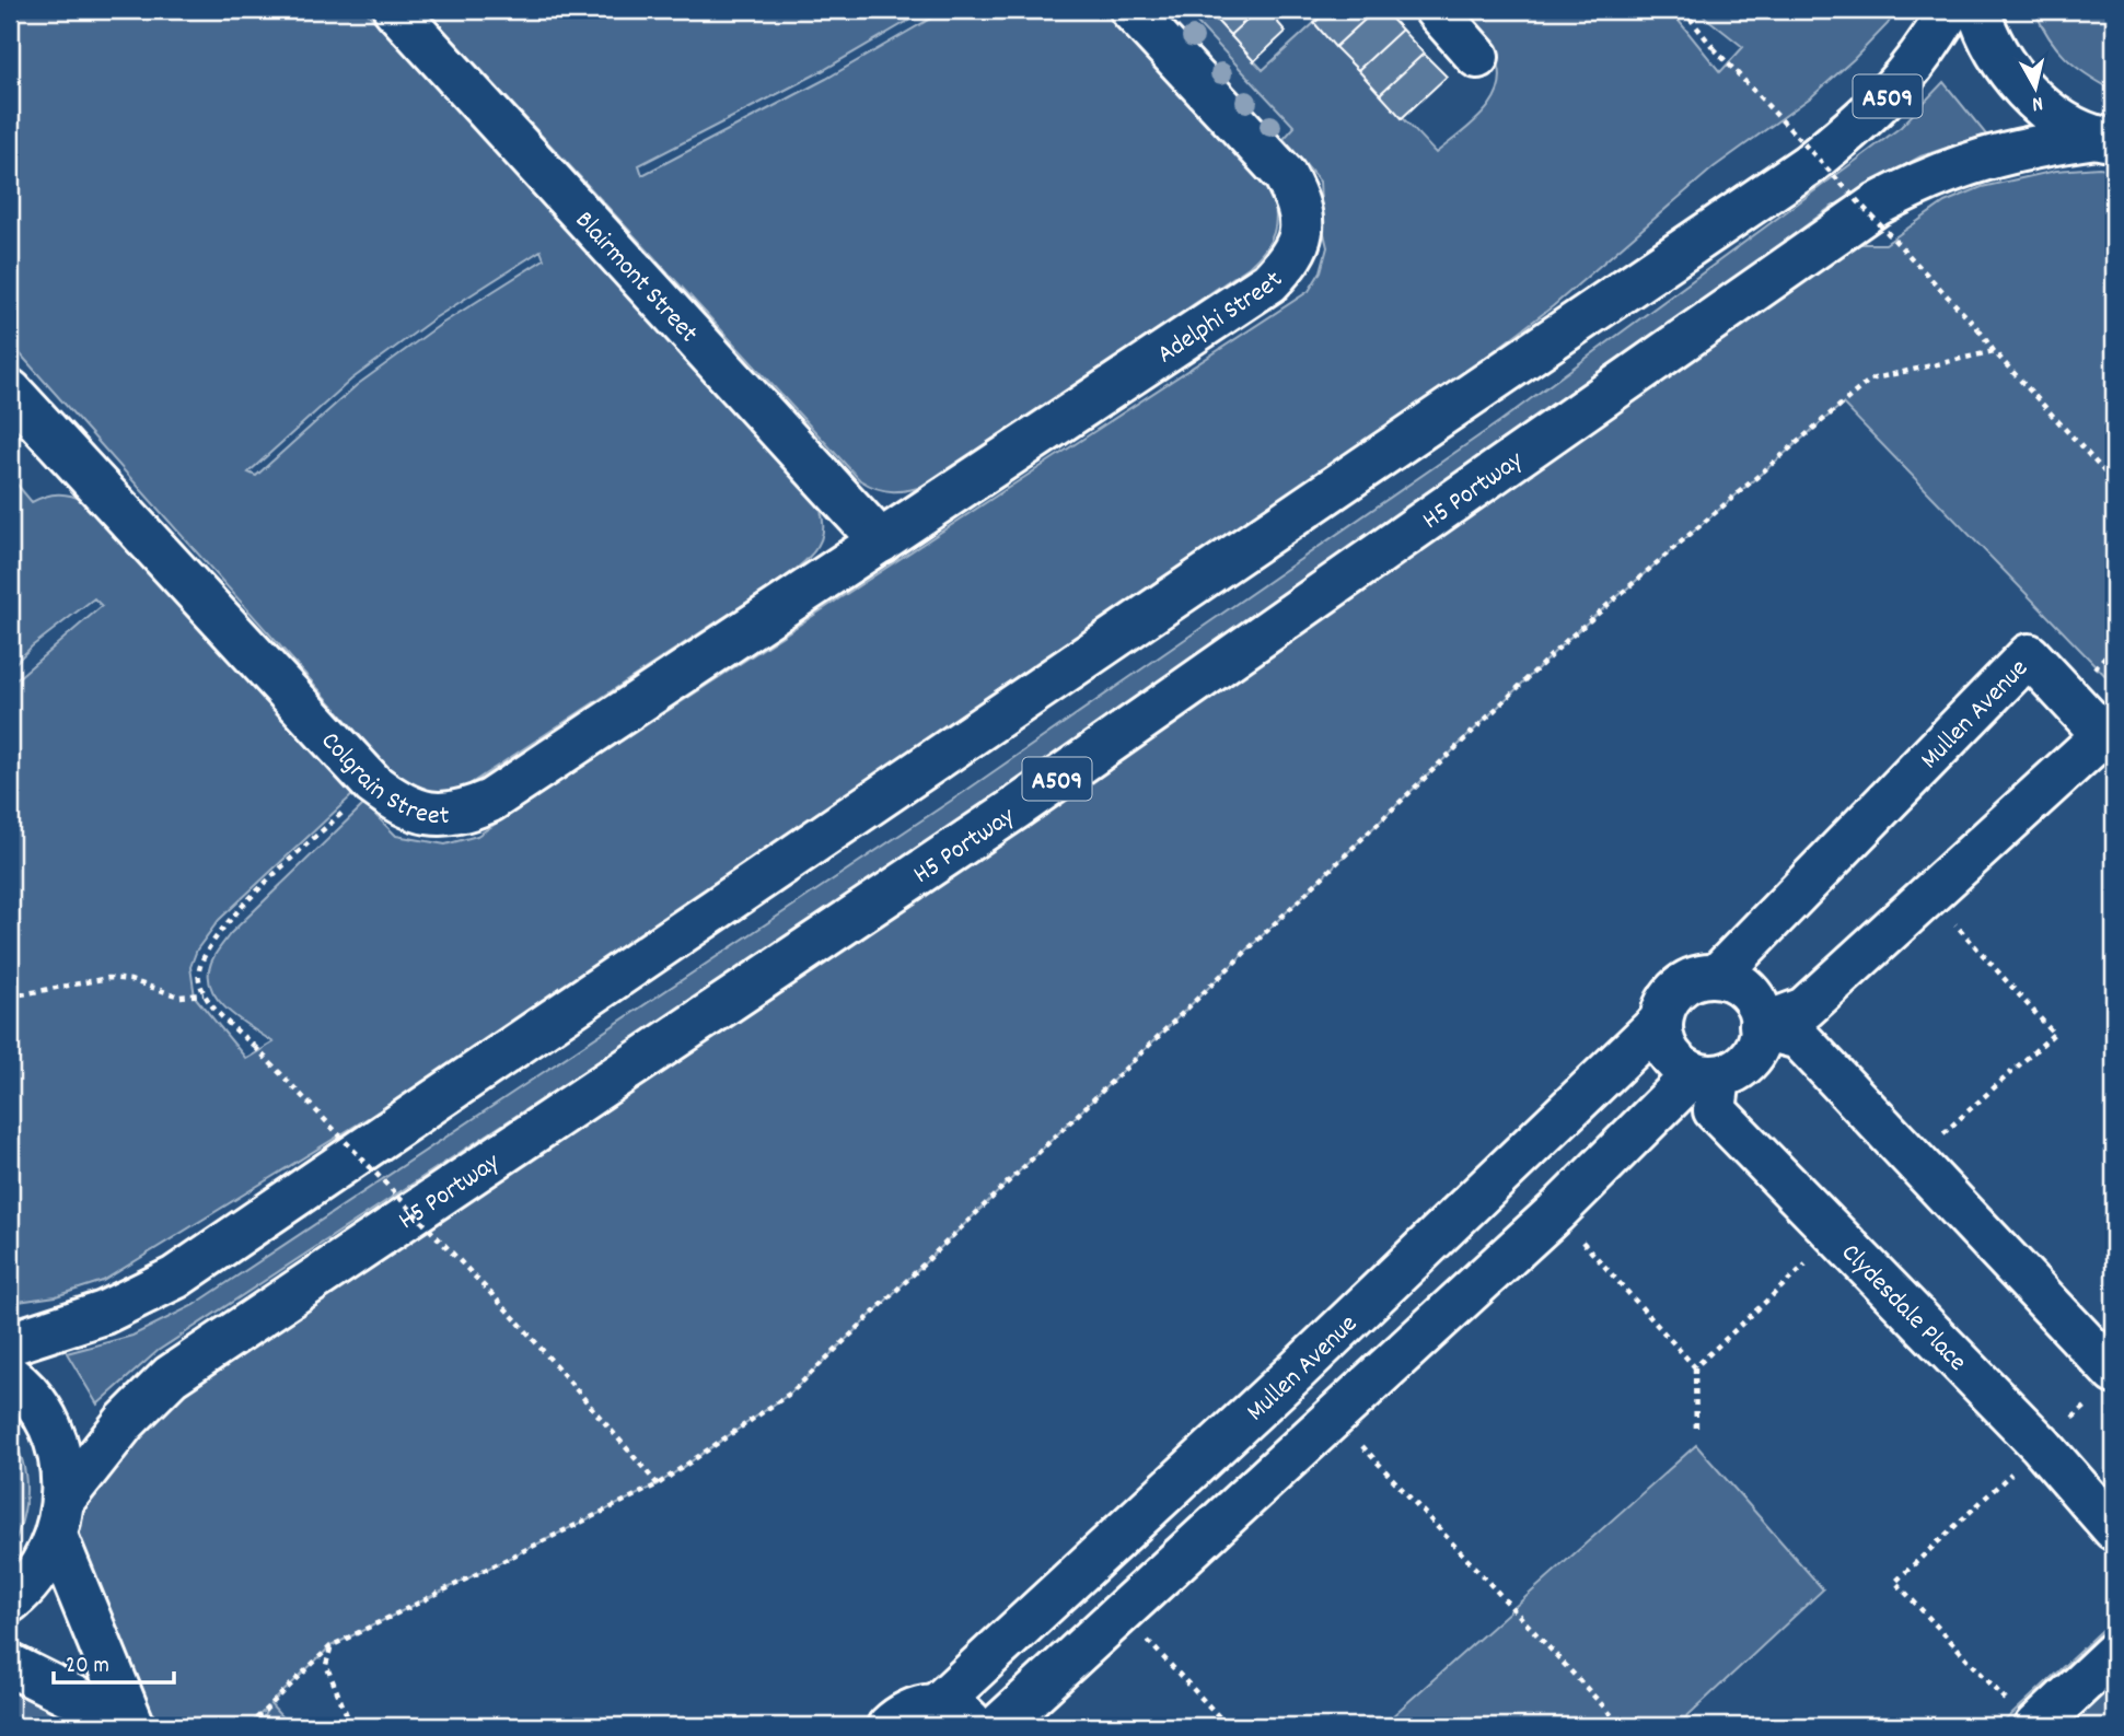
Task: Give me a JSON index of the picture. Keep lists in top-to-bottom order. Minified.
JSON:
{"streets":{"street":["A509","Blairmont Street","Adelphi Street","H5 Portway","Mullen Avenue","Colgrain Street","Clydesdale Place"]},"crossings":[["A509","H5 Portway"],["Blairmont Street","Adelphi Street"],["Blairmont Street","Colgrain Street"],["Adelphi Street","Colgrain Street"],["Mullen Avenue","Clydesdale Place"]],"scale_bar":"20 m","north":"bottom"}
